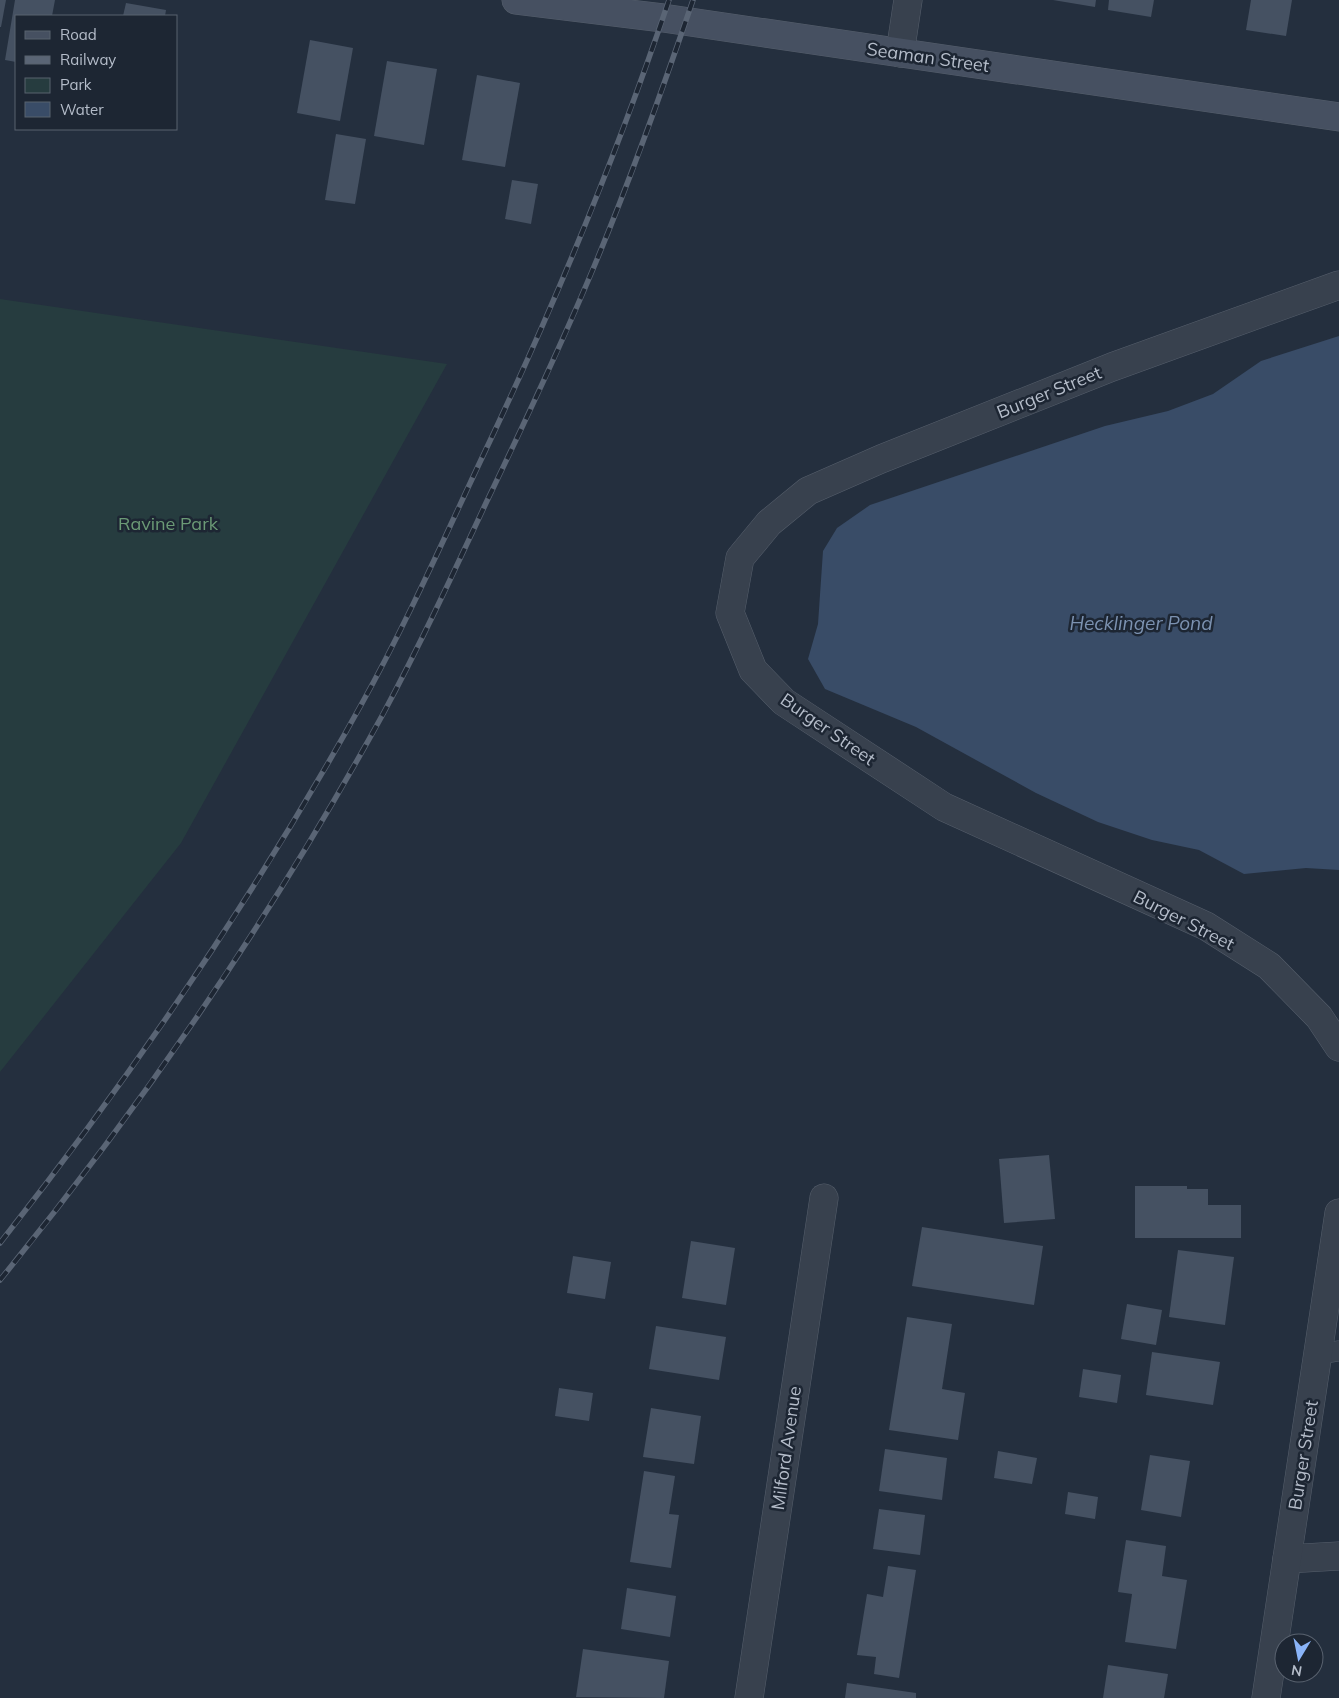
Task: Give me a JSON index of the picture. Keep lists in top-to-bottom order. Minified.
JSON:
{"streets":{"street":["Seaman Street","Burger Street","Milford Avenue"]},"water":["Hecklinger Pond"],"parks":["Ravine Park"],"legend":["Road","Railway","Park","Water"],"north":"bottom"}
